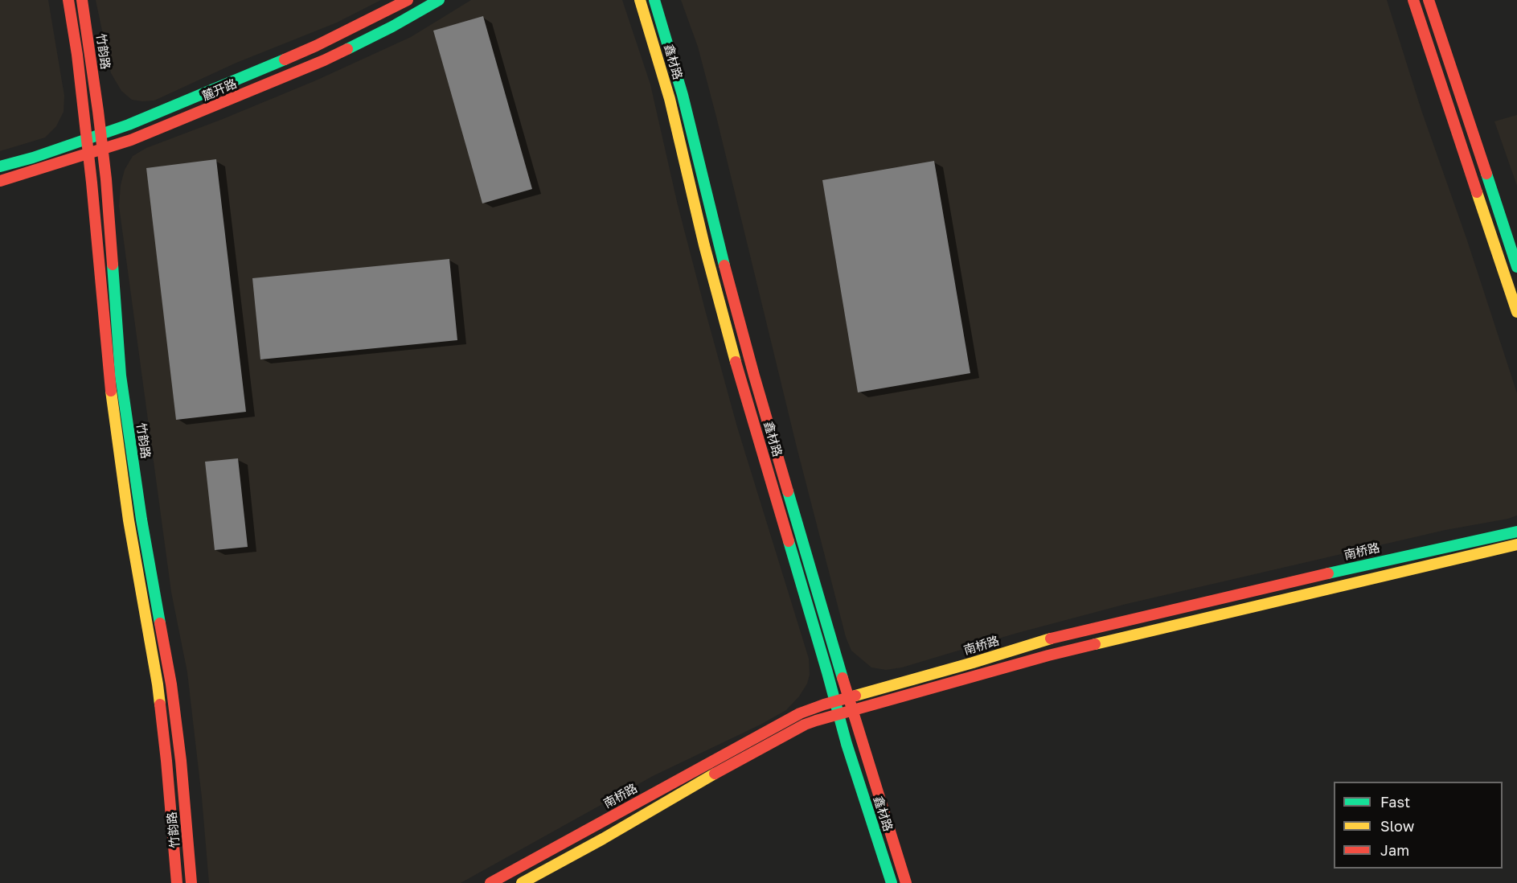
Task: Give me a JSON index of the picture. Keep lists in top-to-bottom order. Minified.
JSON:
{"streets":{"main road":["竹韵路","鑫材路","麓开路","南桥路"]},"crossings":[["竹韵路","麓开路"],["鑫材路","南桥路"]],"legend":["Fast","Slow","Jam"]}
